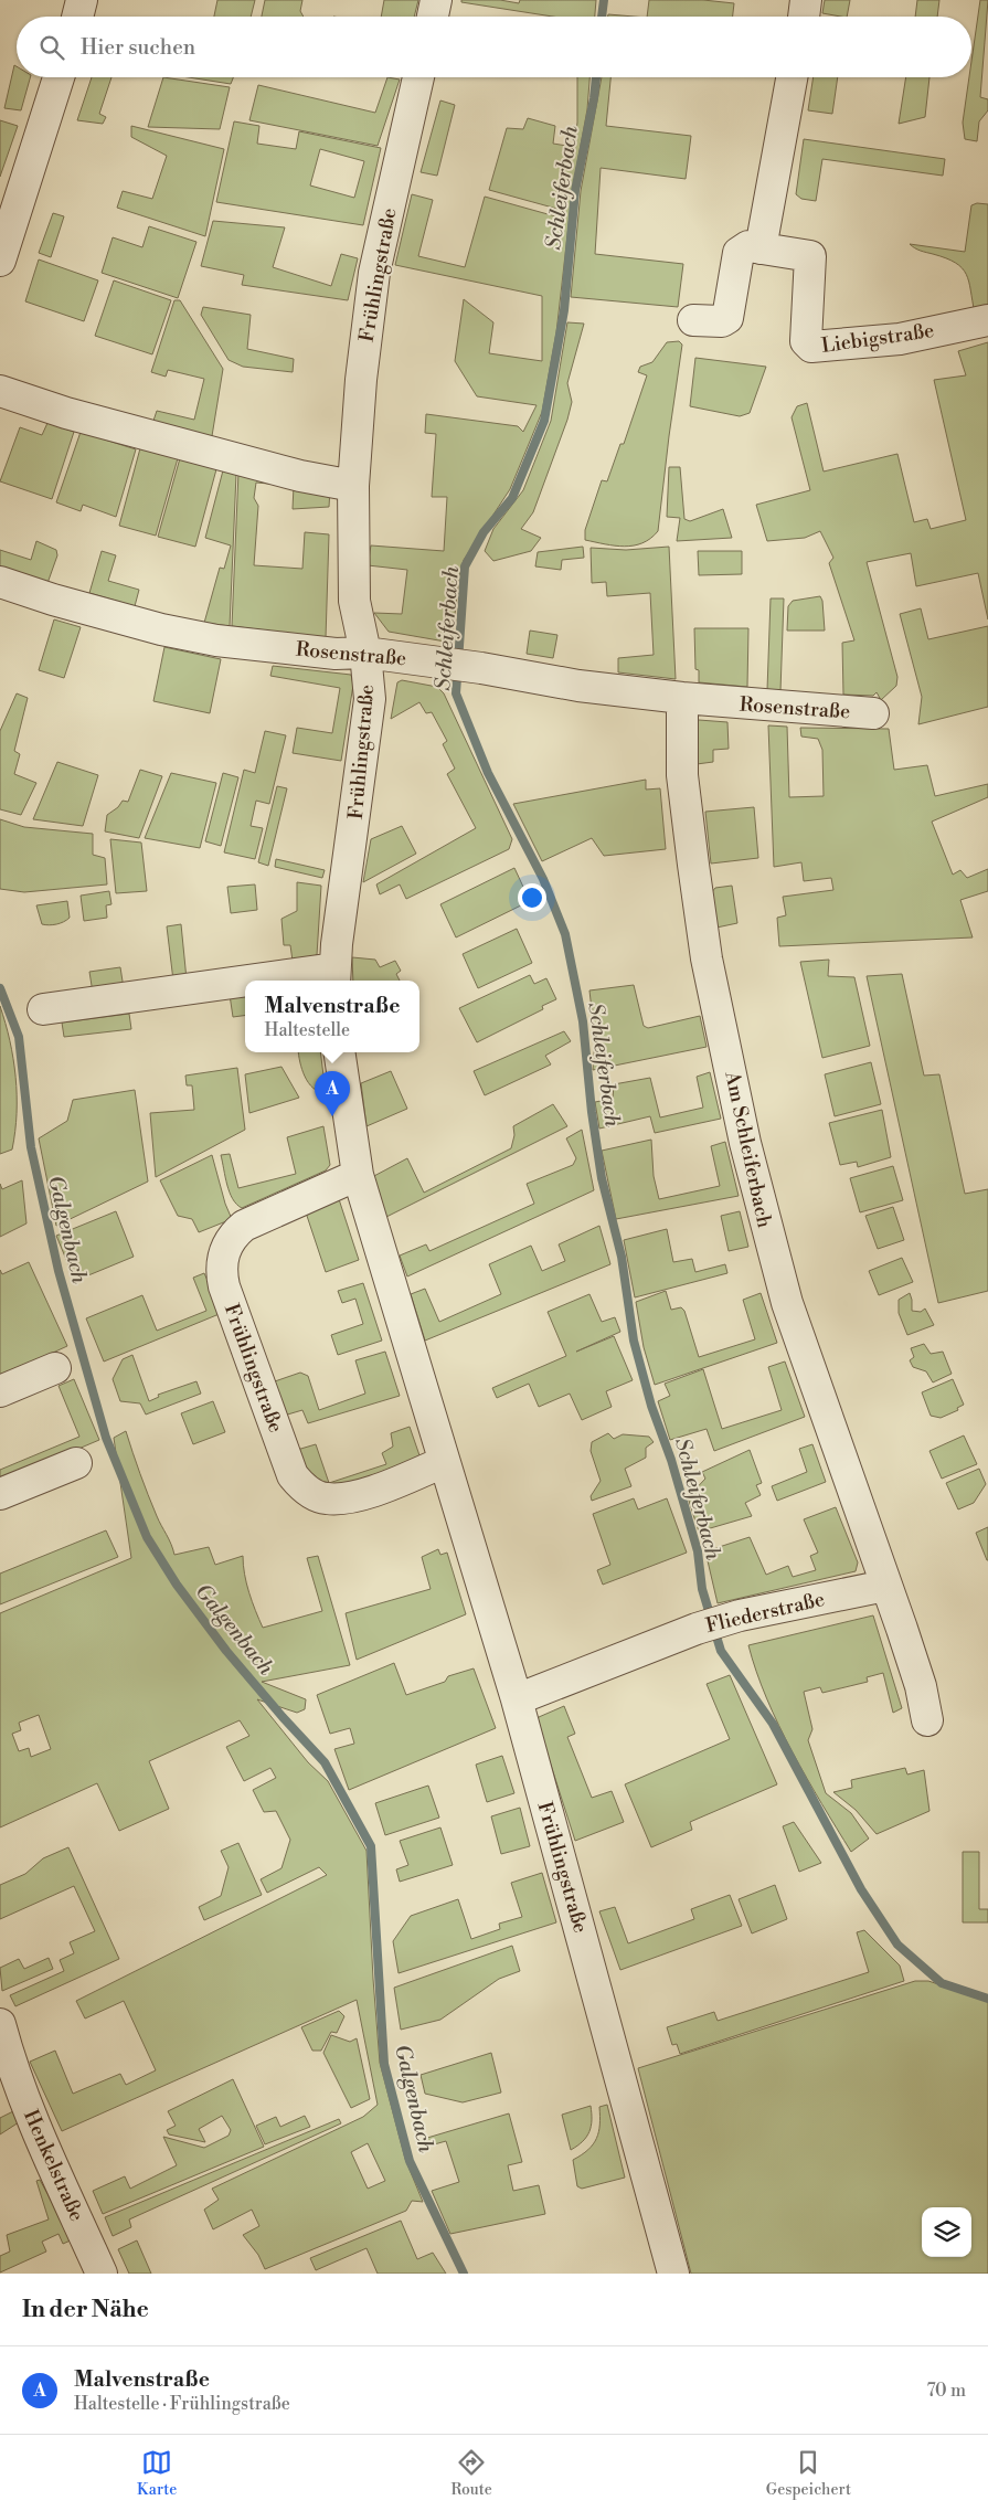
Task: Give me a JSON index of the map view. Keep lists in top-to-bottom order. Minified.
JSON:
{"streets":{"street":["Frühlingstraße","Liebigstraße","Rosenstraße","Am Schleiferbach","Fliederstraße","Henkelstraße"]},"crossings":[["Frühlingstraße","Rosenstraße"],["Frühlingstraße","Fliederstraße"],["Rosenstraße","Am Schleiferbach"],["Am Schleiferbach","Fliederstraße"]],"water":["Schleiferbach","Galgenbach"],"page":{"search":"Hier suchen","popup":["Malvenstraße","Haltestelle"],"pins":"A","heading":"In der Nähe","list":[{"mark":"A","name":"Malvenstraße","note":"Haltestelle · Frühlingstraße","value":"70 m"}],"nav":["Karte","Route","Gespeichert"]}}
